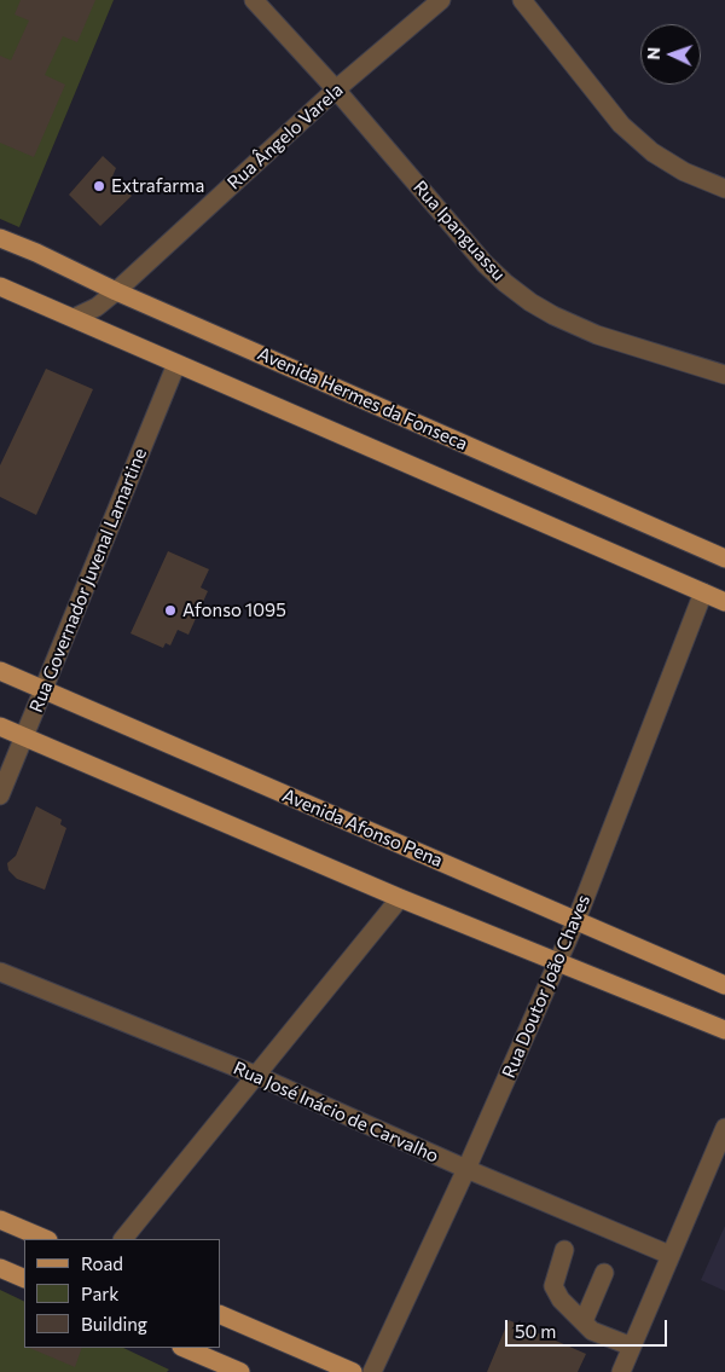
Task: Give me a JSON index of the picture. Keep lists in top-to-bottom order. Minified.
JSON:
{"streets":{"main road":["Avenida Hermes da Fonseca","Avenida Afonso Pena"],"street":["Rua Ângelo Varela","Rua Ipanguassu","Rua Governador Juvenal Lamartine","Rua Doutor João Chaves","Rua José Inácio de Carvalho"]},"crossings":[["Rua Ângelo Varela","Rua Ipanguassu"],["Rua Ângelo Varela","Avenida Hermes da Fonseca"],["Rua Governador Juvenal Lamartine","Avenida Afonso Pena"],["Avenida Afonso Pena","Rua Doutor João Chaves"],["Rua Doutor João Chaves","Rua José Inácio de Carvalho"]],"places":["Extrafarma","Afonso 1095"],"legend":["Road","Park","Building"],"scale_bar":"50 m","north":"left"}
